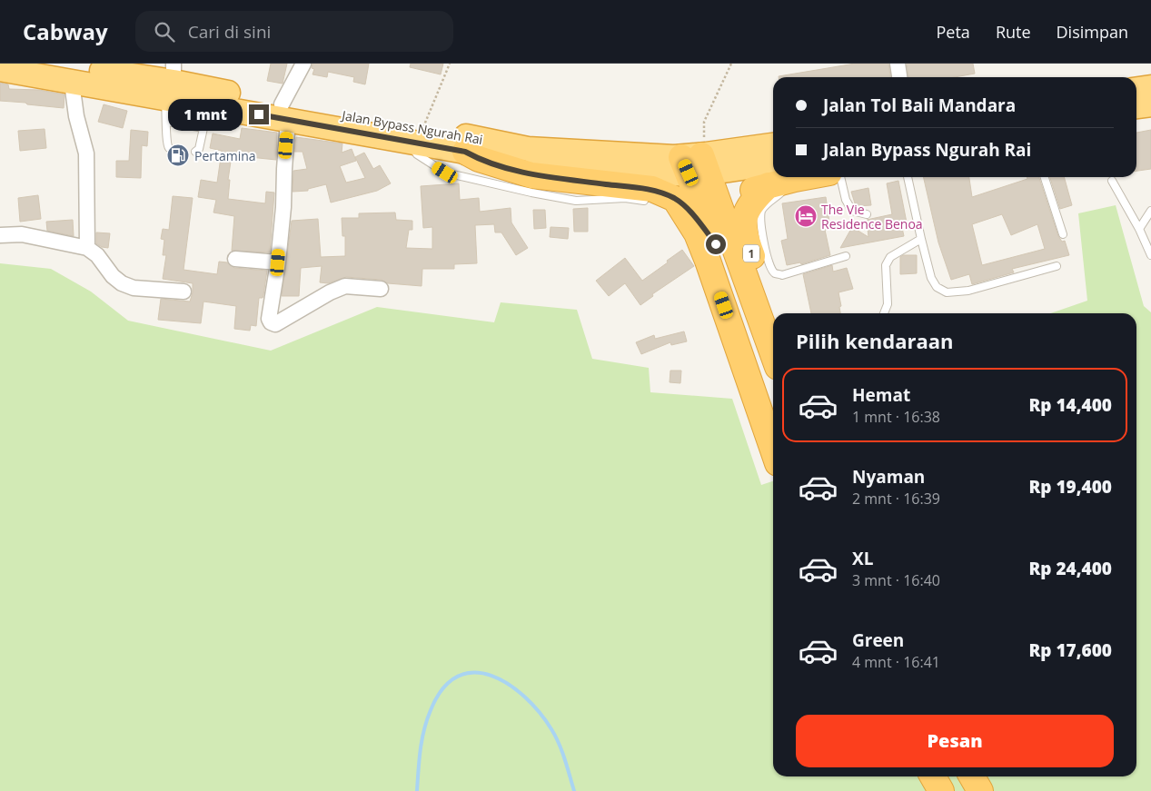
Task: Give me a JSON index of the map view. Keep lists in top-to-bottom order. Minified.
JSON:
{"streets":{"highway":["Jalan Bypass Ngurah Rai","1"]},"crossings":[["Jalan Bypass Ngurah Rai","1"]],"places":{"fuel station":["Pertamina"],"hotel":["The Vie Residence Benoa"]},"page":{"header":"Cabway","search":"Cari di sini","nav":["Peta","Rute","Disimpan"],"banner":["Jalan Tol Bali Mandara","Jalan Bypass Ngurah Rai"],"bubble":"1 mnt","heading":"Pilih kendaraan","list":[{"name":"Hemat","note":"1 mnt · 16:38","value":"Rp 14,400"},{"name":"Nyaman","note":"2 mnt · 16:39","value":"Rp 19,400"},{"name":"XL","note":"3 mnt · 16:40","value":"Rp 24,400"},{"name":"Green","note":"4 mnt · 16:41","value":"Rp 17,600"}],"buttons":"Pesan"}}
